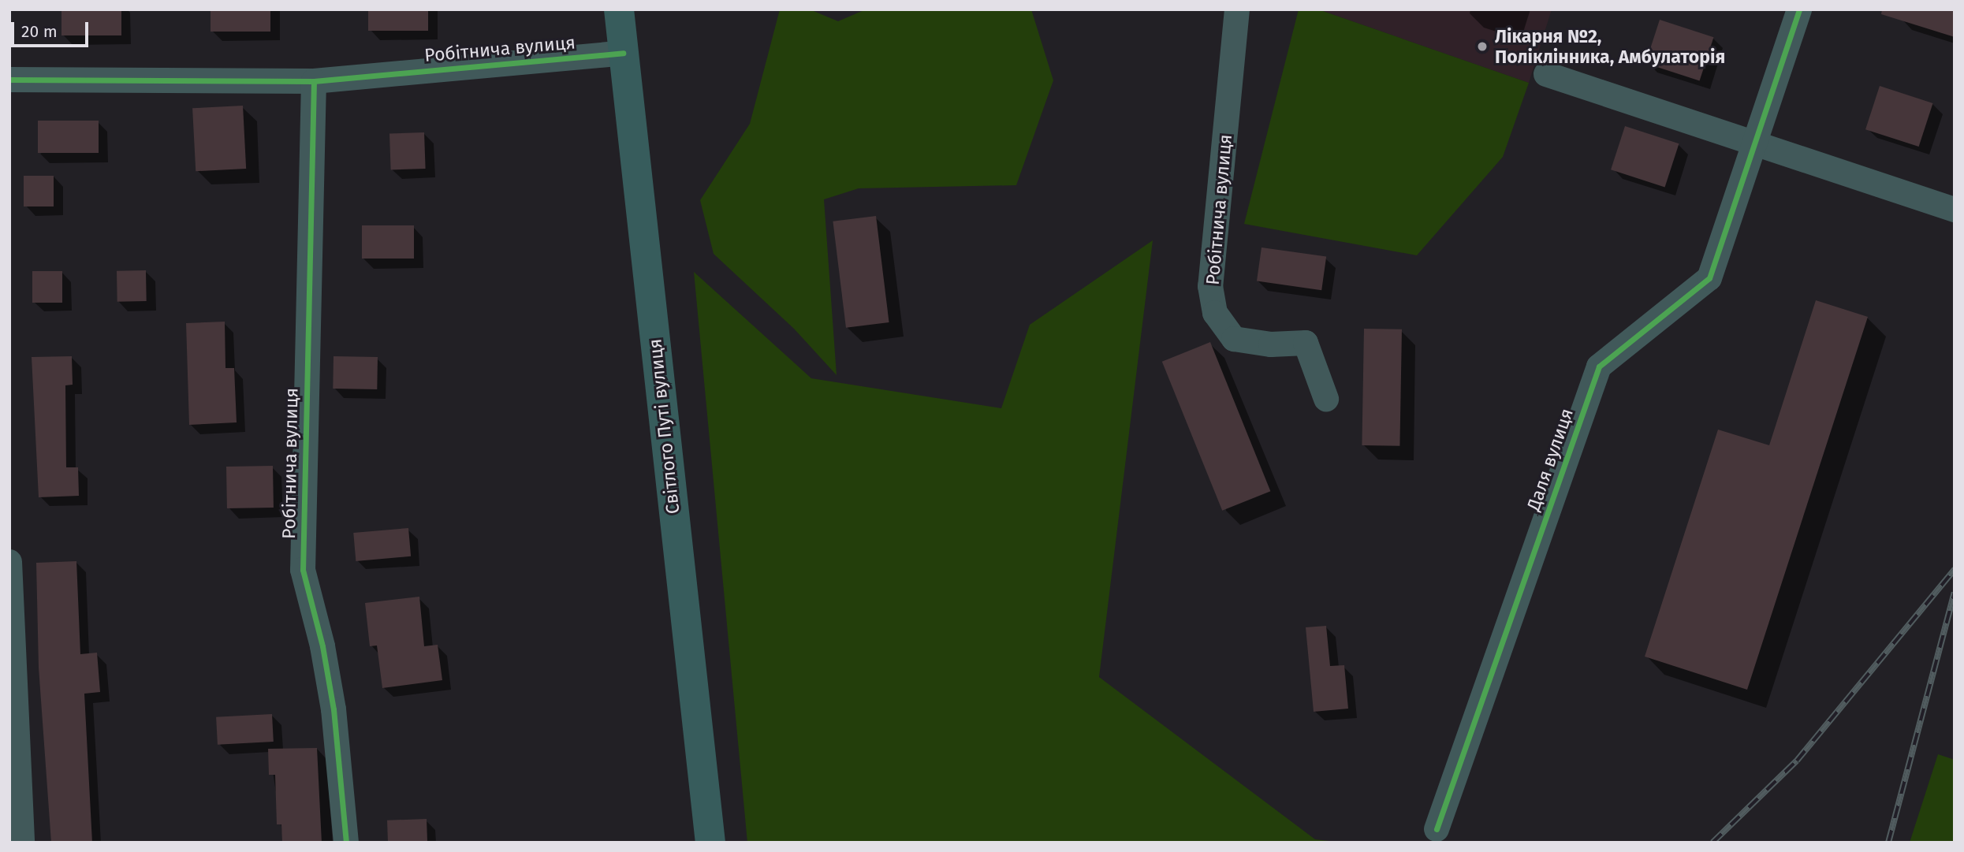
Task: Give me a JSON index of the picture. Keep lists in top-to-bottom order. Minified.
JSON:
{"streets":{"main road":["Світлого Путі вулиця"],"street":["Робітнича вулиця","Даля вулиця"]},"crossings":[["Робітнича вулиця","Світлого Путі вулиця"]],"places":["Лікарня №2, Поліклінника, Амбулаторія"],"scale_bar":"20 m"}
